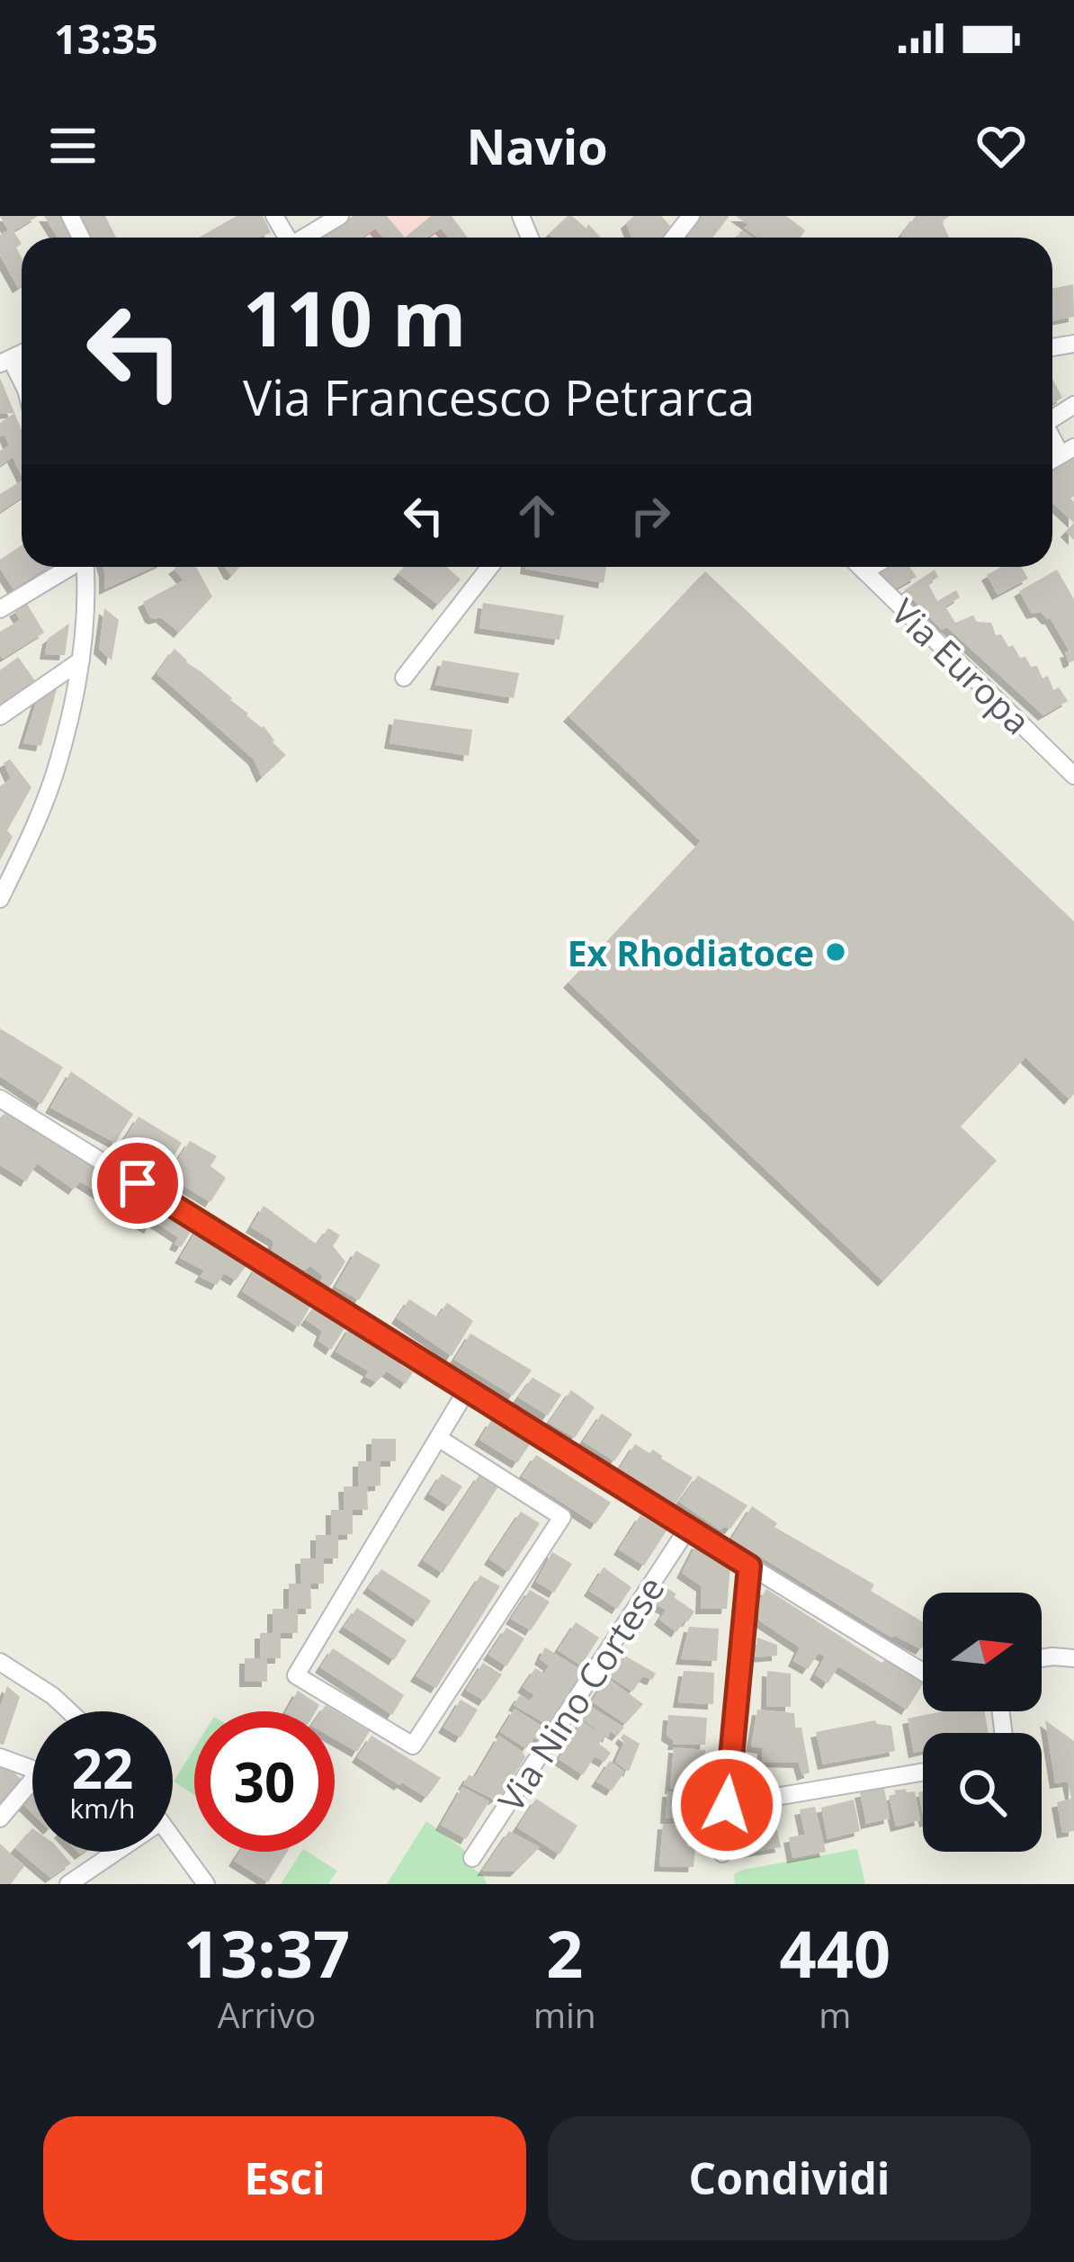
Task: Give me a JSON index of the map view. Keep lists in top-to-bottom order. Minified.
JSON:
{"streets":{"street":["Via Europa","Via Nino Cortese"]},"places":["Ex Rhodiatoce"],"north":"right","page":{"status":"13:35","header":"Navio","turn":["110 m","Via Francesco Petrarca"],"speed":"22 km/h","limit":"30","eta":["13:37","Arrivo","2","min","440","m"],"buttons":["Esci","Condividi"]}}
